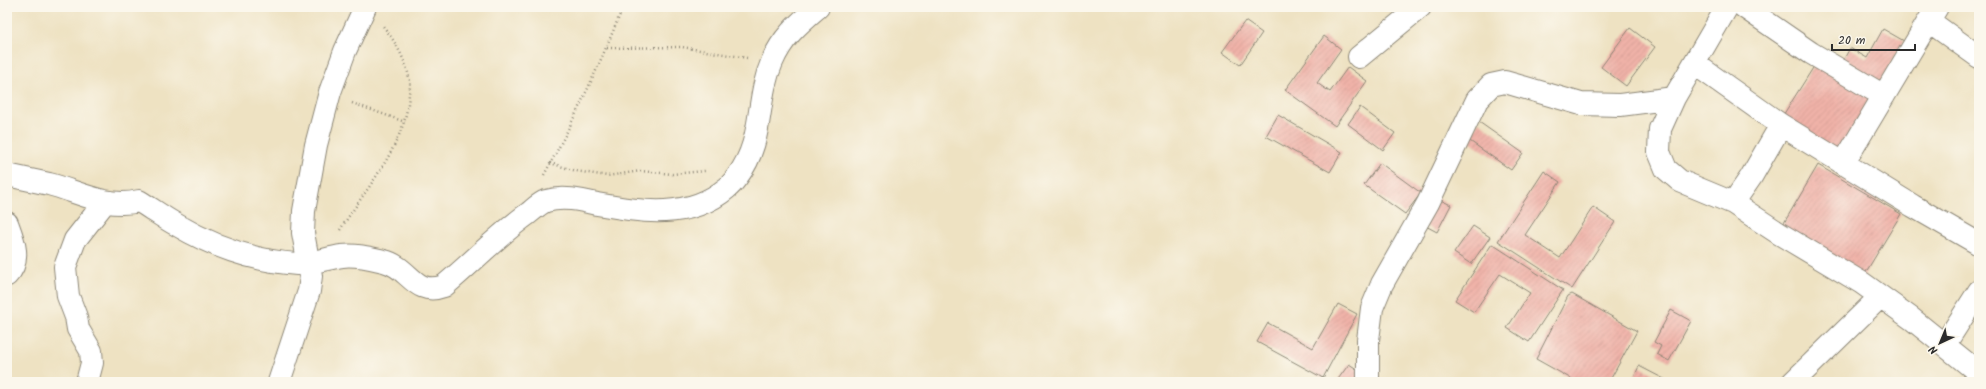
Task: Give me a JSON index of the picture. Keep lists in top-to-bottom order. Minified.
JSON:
{"scale_bar":"20 m","north":"bottom left"}
